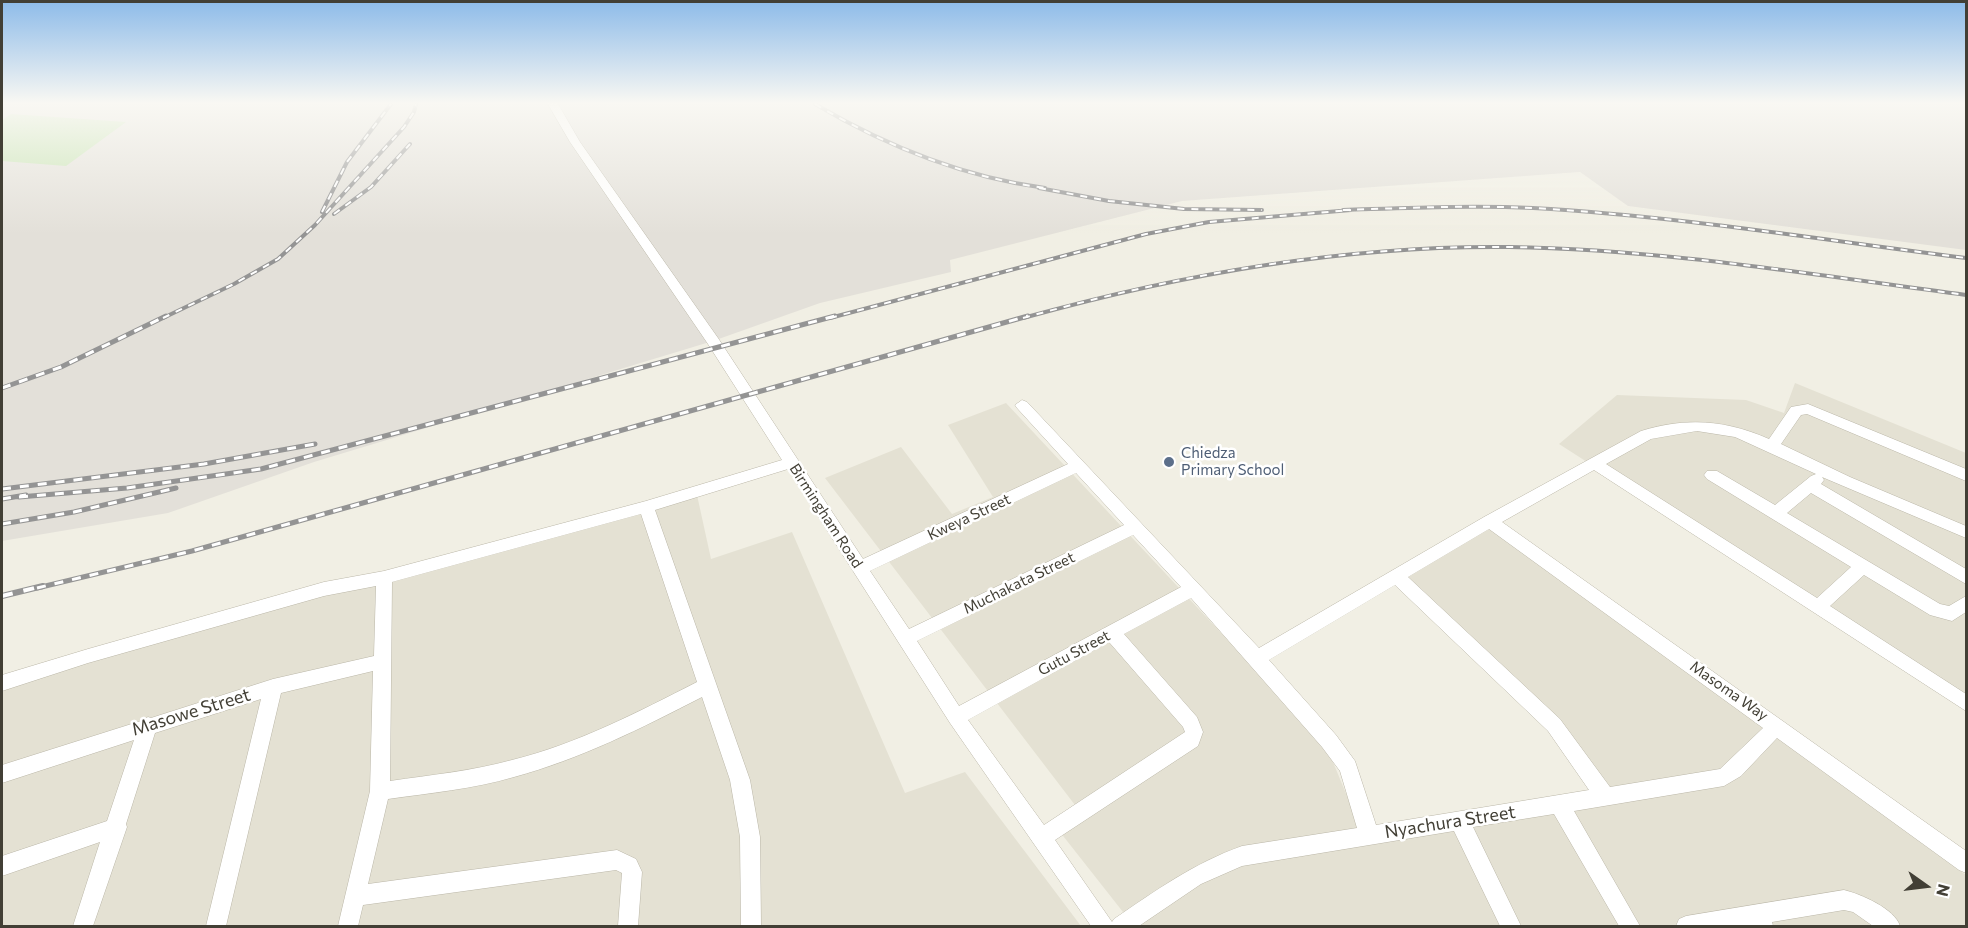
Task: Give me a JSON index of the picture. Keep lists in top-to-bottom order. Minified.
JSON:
{"streets":{"street":["Birmingham Road","Kweya Street","Muchakata Street","Gutu Street","Masoma Way","Masowe Street","Nyachura Street"]},"crossings":[["Birmingham Road","Kweya Street"],["Birmingham Road","Muchakata Street"],["Birmingham Road","Gutu Street"],["Masoma Way","Nyachura Street"]],"places":["Chiedza Primary School"],"north":"right"}
